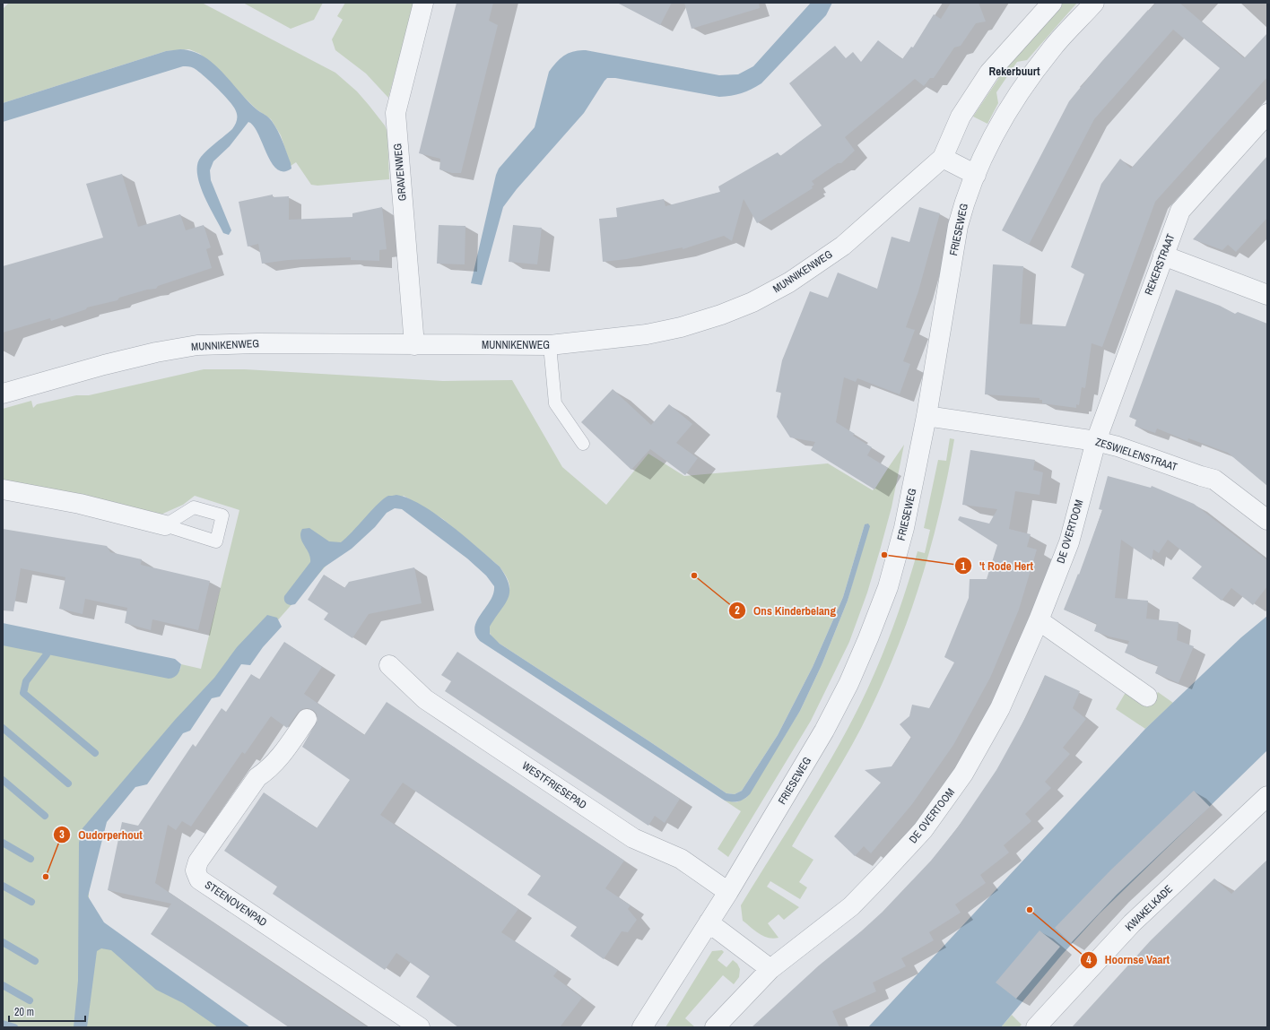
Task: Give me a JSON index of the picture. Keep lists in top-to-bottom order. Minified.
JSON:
{"streets":{"street":["GRAVENWEG","FRIESEWEG","REKERSTRAAT","MUNNIKENWEG","ZESWIELENSTRAAT","DE OVERTOOM","WESTFRIESEPAD","STEENOVENPAD","KWAKELKADE"]},"crossings":[["GRAVENWEG","MUNNIKENWEG"],["FRIESEWEG","ZESWIELENSTRAAT"],["FRIESEWEG","WESTFRIESEPAD"],["REKERSTRAAT","ZESWIELENSTRAAT"],["REKERSTRAAT","DE OVERTOOM"],["ZESWIELENSTRAAT","DE OVERTOOM"]],"districts":["Rekerbuurt"],"places":["'t Rode Hert","Ons Kinderbelang","Oudorperhout","Hoornse Vaart"],"scale_bar":"20 m"}
